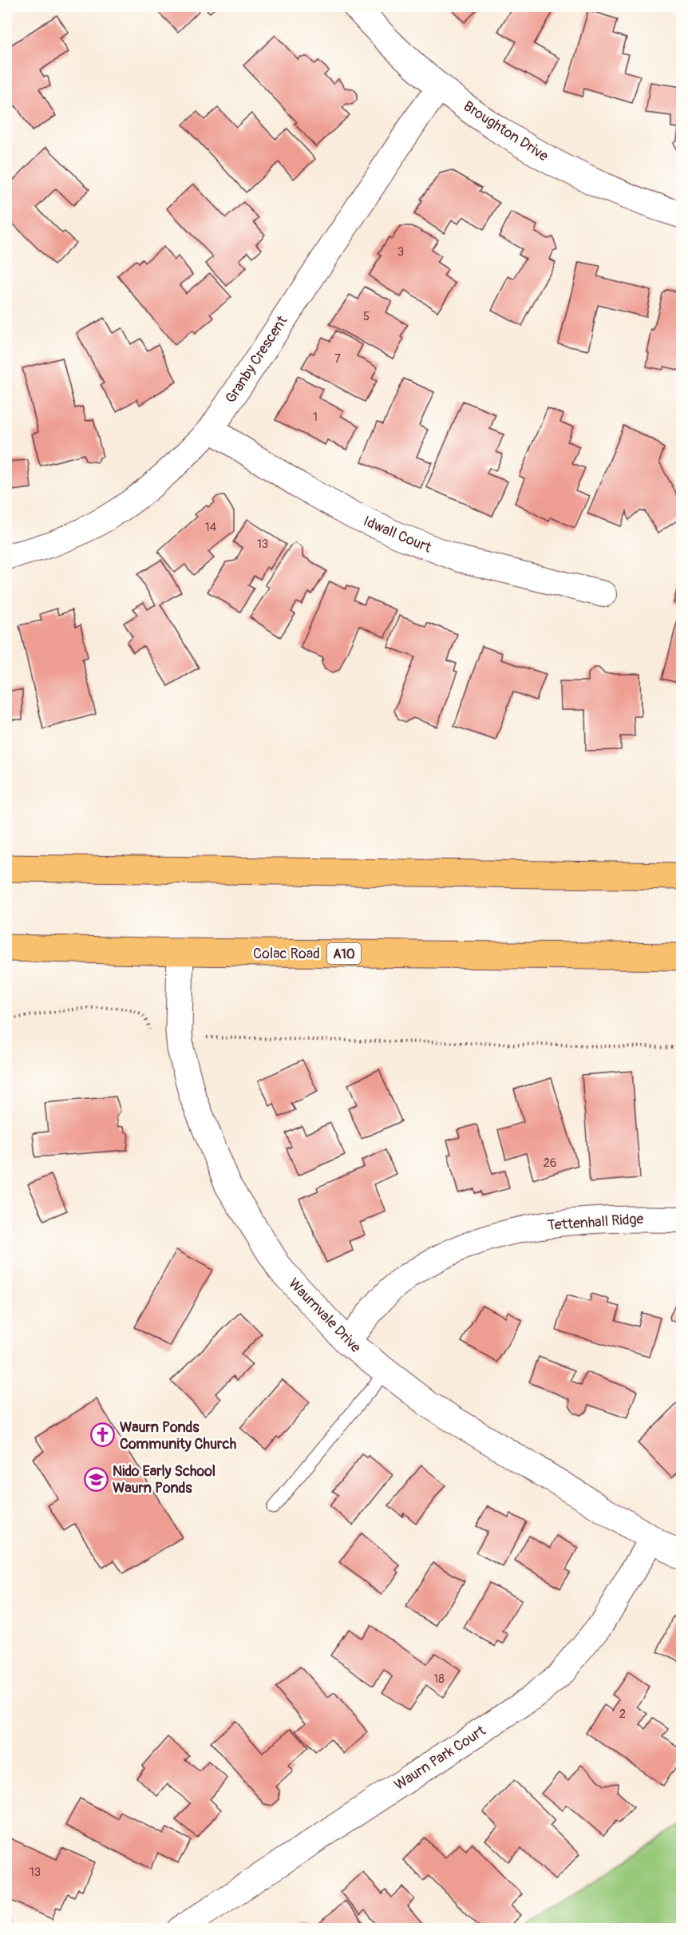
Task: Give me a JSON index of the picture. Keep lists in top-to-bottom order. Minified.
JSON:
{"streets":{"highway":["Colac Road","A10"],"street":["Broughton Drive","Granby Crescent","Idwall Court","Tettenhall Ridge","Waurnvale Drive","Waurn Park Court"]},"crossings":[["Broughton Drive","Granby Crescent"],["Granby Crescent","Idwall Court"],["Colac Road","Waurnvale Drive"],["Tettenhall Ridge","Waurnvale Drive"],["Waurnvale Drive","Waurn Park Court"]],"places":{"church":["Waurn Ponds Community Church"],"school or university":["Nido Early School Waurn Ponds"]},"house_numbers":["3","5","7","1","14","13","26","18","2","13"]}
